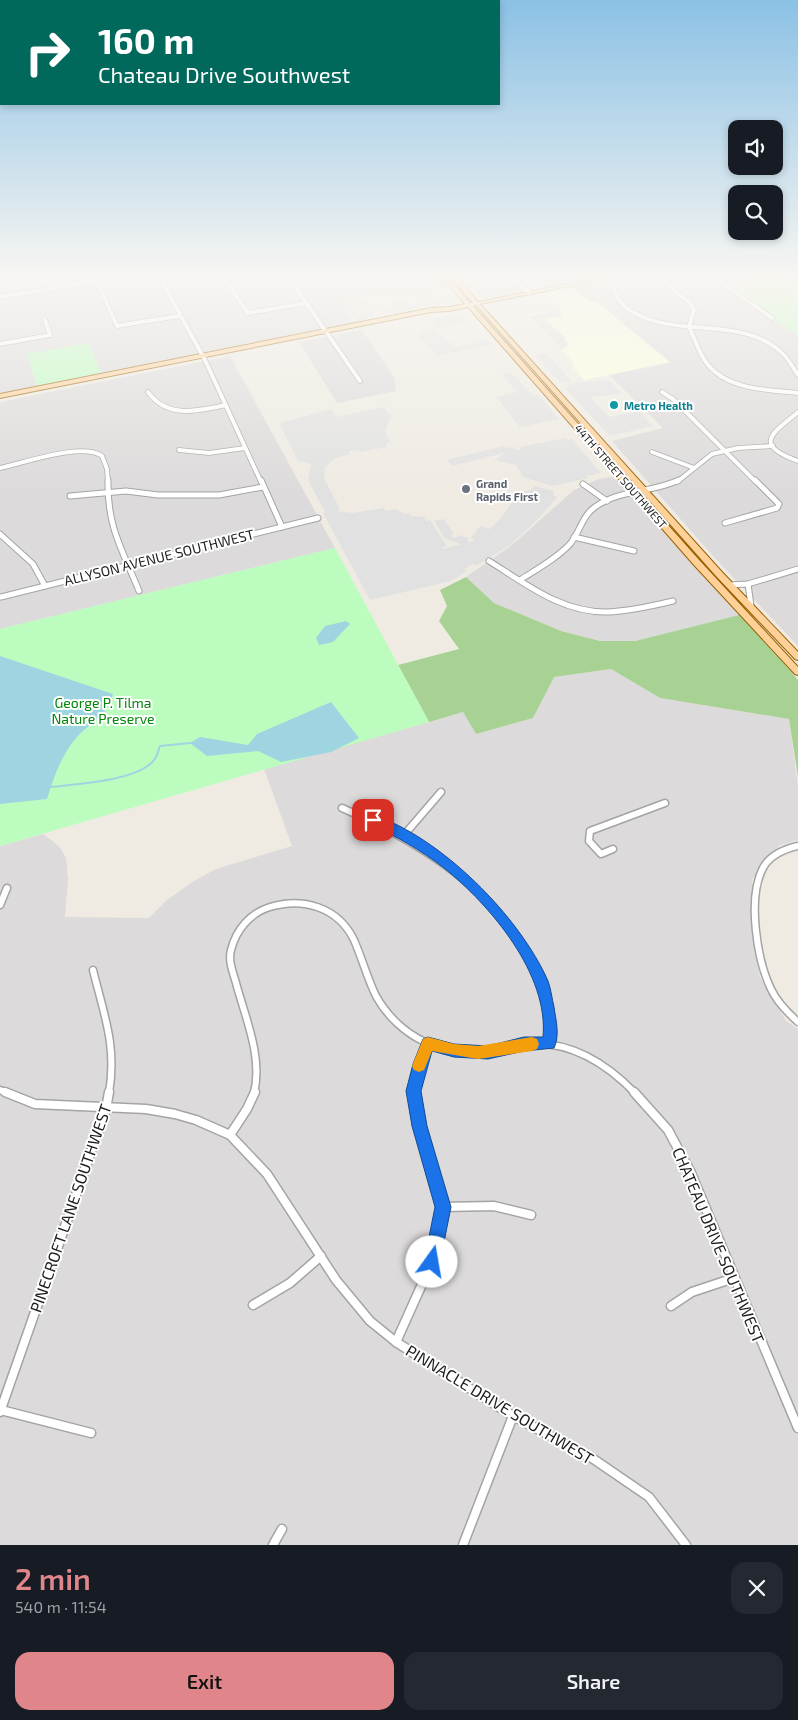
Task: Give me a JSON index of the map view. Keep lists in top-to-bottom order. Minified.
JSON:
{"streets":{"main road":["44TH STREET SOUTHWEST"],"street":["ALLYSON AVENUE SOUTHWEST","PINECROFT LANE SOUTHWEST","CHATEAU DRIVE SOUTHWEST","PINNACLE DRIVE SOUTHWEST"]},"crossings":[["PINECROFT LANE SOUTHWEST","PINNACLE DRIVE SOUTHWEST"],["CHATEAU DRIVE SOUTHWEST","PINNACLE DRIVE SOUTHWEST"]],"parks":["George P. Tilma Nature Preserve"],"places":["Metro Health","Grand Rapids First"],"page":{"turn":["160 m","Chateau Drive Southwest"],"heading":["2 min","540 m · 11:54"],"buttons":["Exit","Share"]}}
